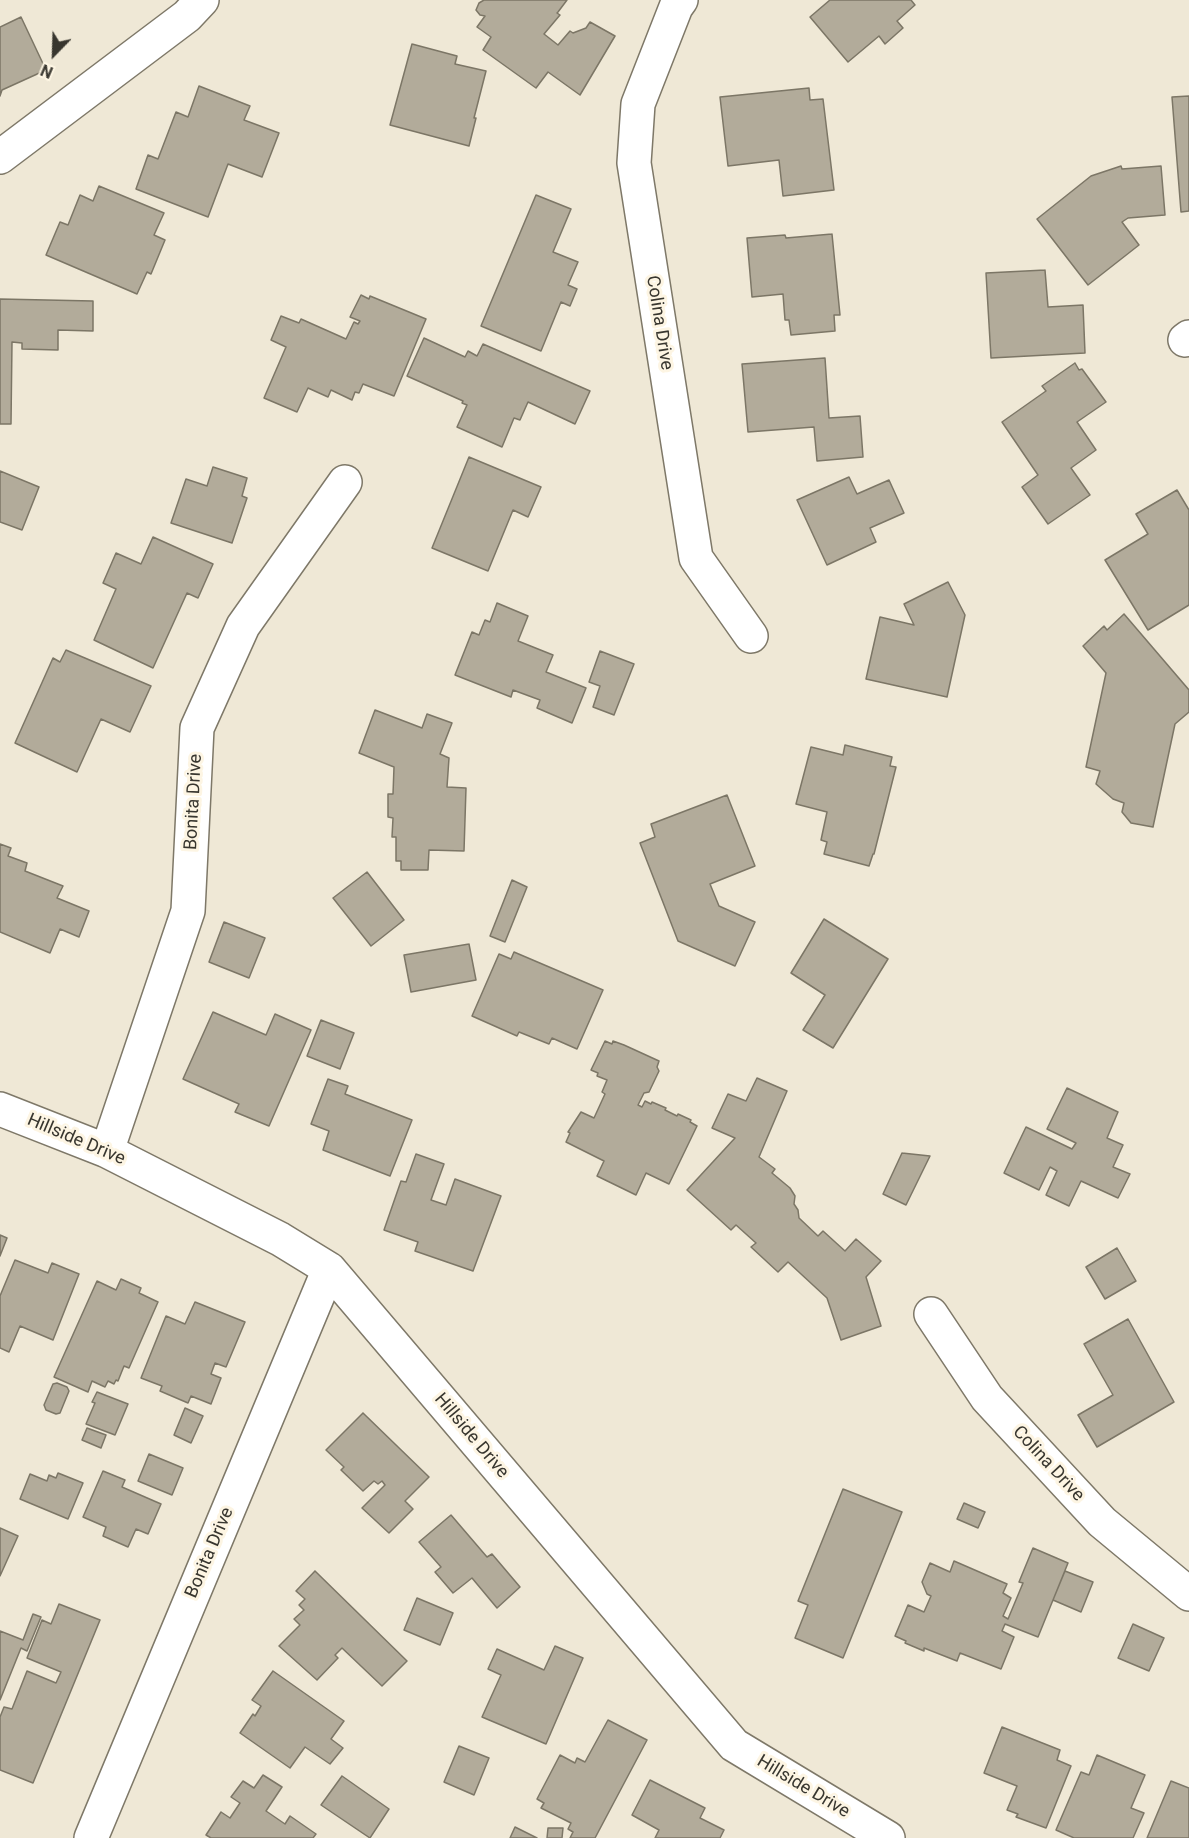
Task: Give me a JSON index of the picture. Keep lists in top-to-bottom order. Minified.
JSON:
{"streets":{"street":["Colina Drive","Bonita Drive","Hillside Drive"]},"crossings":[["Bonita Drive","Hillside Drive"]],"north":"bottom left"}
